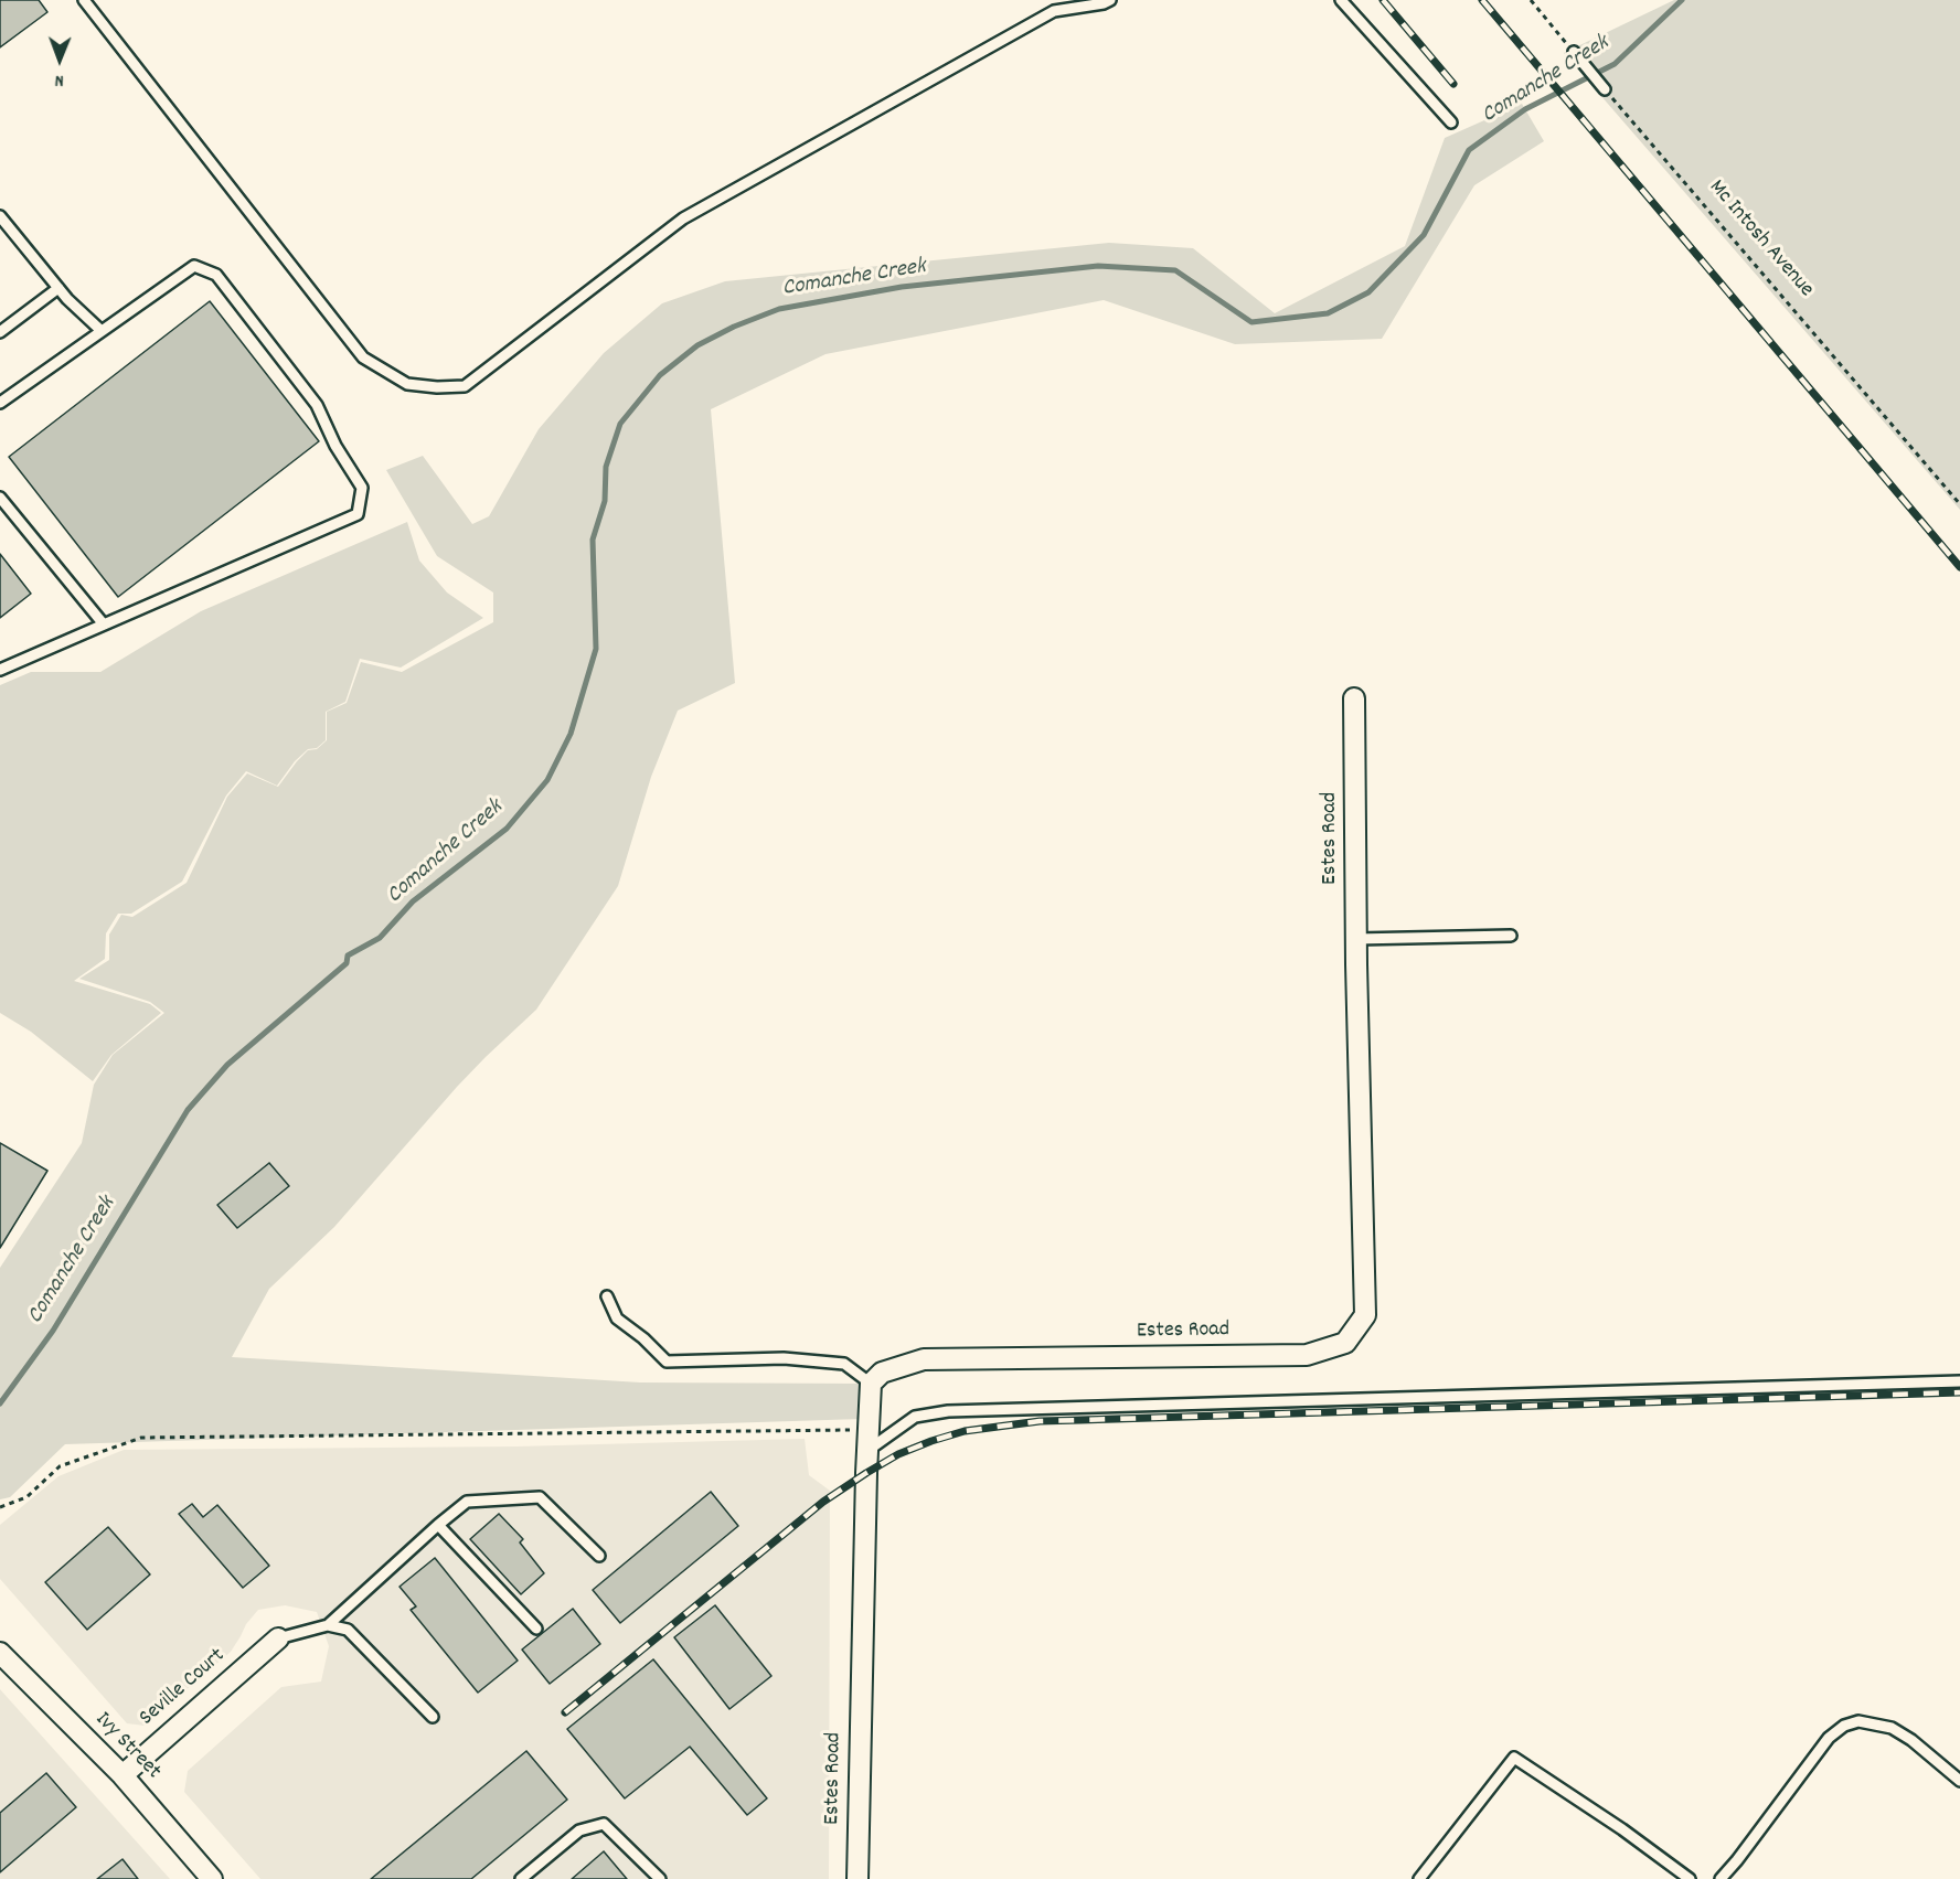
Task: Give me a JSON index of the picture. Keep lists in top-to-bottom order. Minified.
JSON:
{"streets":{"street":["Estes Road","Seville Court","Ivy Street"],"path":["Mc Intosh Avenue"]},"crossings":[["Seville Court","Ivy Street"]],"water":["Comanche Creek"],"north":"bottom"}
